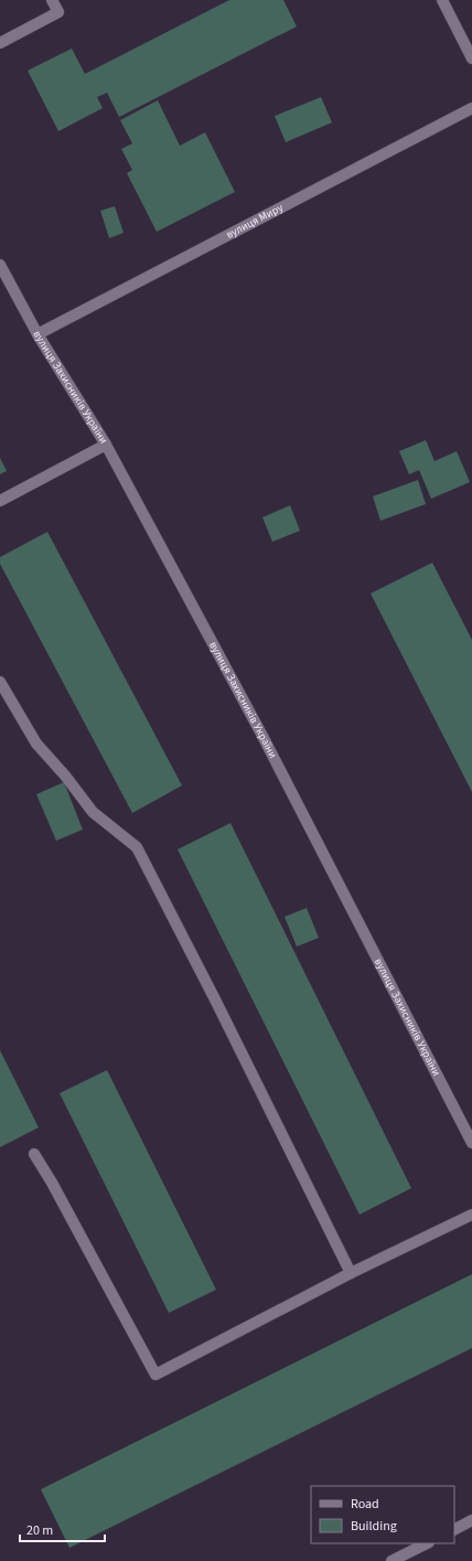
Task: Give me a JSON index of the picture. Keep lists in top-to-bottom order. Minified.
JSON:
{"streets":{"street":["вулиця Миру","вулиця Захисників України"]},"crossings":[["вулиця Миру","вулиця Захисників України"]],"legend":["Road","Building"],"scale_bar":"20 m"}
